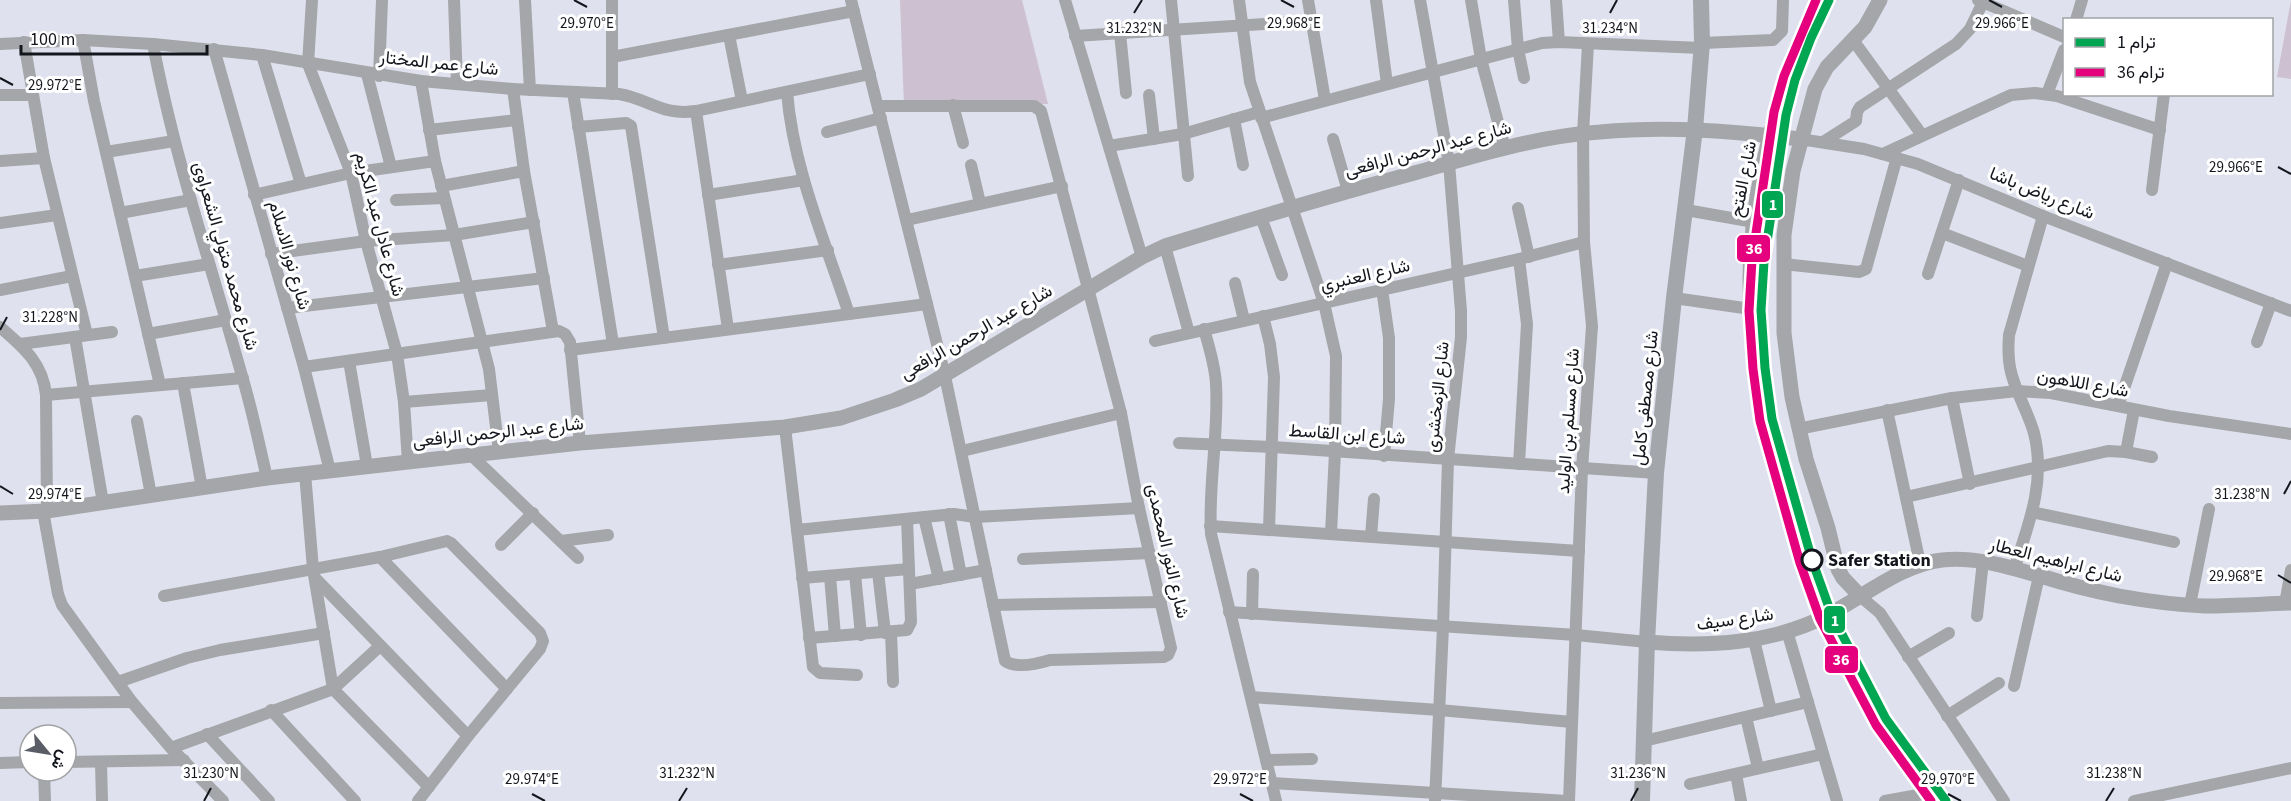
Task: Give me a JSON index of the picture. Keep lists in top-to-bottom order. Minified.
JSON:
{"streets":{"main road":["شارع مصطفى كامل"],"street":["شارع عمر المختار","شارع عبد الرحمن الرافعى","شارع الفتح","شارع رياض باشا","شارع عادل عبد الكريم","شارع نور الاسلام","شارع محمد متولي الشعراوى","شارع العنبري","شارع اللاهون","شارع الزمخشرى","شارع مسلم بن الوليد","شارع ابن القاسط","شارع النور المحمدى","شارع ابراهيم العطار","شارع سيف"]},"crossings":[["شارع عمر المختار","شارع عادل عبد الكريم"],["شارع عمر المختار","شارع نور الاسلام"],["شارع عمر المختار","شارع محمد متولي الشعراوى"],["شارع عبد الرحمن الرافعى","شارع الفتح"],["شارع عبد الرحمن الرافعى","شارع رياض باشا"],["شارع عبد الرحمن الرافعى","شارع عادل عبد الكريم"],["شارع عبد الرحمن الرافعى","شارع نور الاسلام"],["شارع عبد الرحمن الرافعى","شارع محمد متولي الشعراوى"],["شارع عبد الرحمن الرافعى","شارع الزمخشرى"],["شارع عبد الرحمن الرافعى","شارع مصطفى كامل"],["شارع عبد الرحمن الرافعى","شارع مسلم بن الوليد"],["شارع عبد الرحمن الرافعى","شارع النور المحمدى"],["شارع الفتح","شارع رياض باشا"],["شارع الفتح","شارع ابراهيم العطار"],["شارع الفتح","شارع سيف"],["شارع العنبري","شارع الزمخشرى"],["شارع العنبري","شارع مسلم بن الوليد"],["شارع الزمخشرى","شارع ابن القاسط"],["شارع مصطفى كامل","شارع ابن القاسط"],["شارع مصطفى كامل","شارع سيف"],["شارع مسلم بن الوليد","شارع ابن القاسط"],["شارع ابراهيم العطار","شارع سيف"]],"places":["Safer Station"],"lines":["tram line 1","tram line 36"],"legend":["ترام 1","ترام 36"],"scale_bar":"100 m","north":"bottom right","coordinates":["29.970°E","29.968°E","29.966°E","31.232°N","31.234°N","29.972°E","31.228°N","29.974°E","31.238°N","31.230°N","31.236°N"]}
